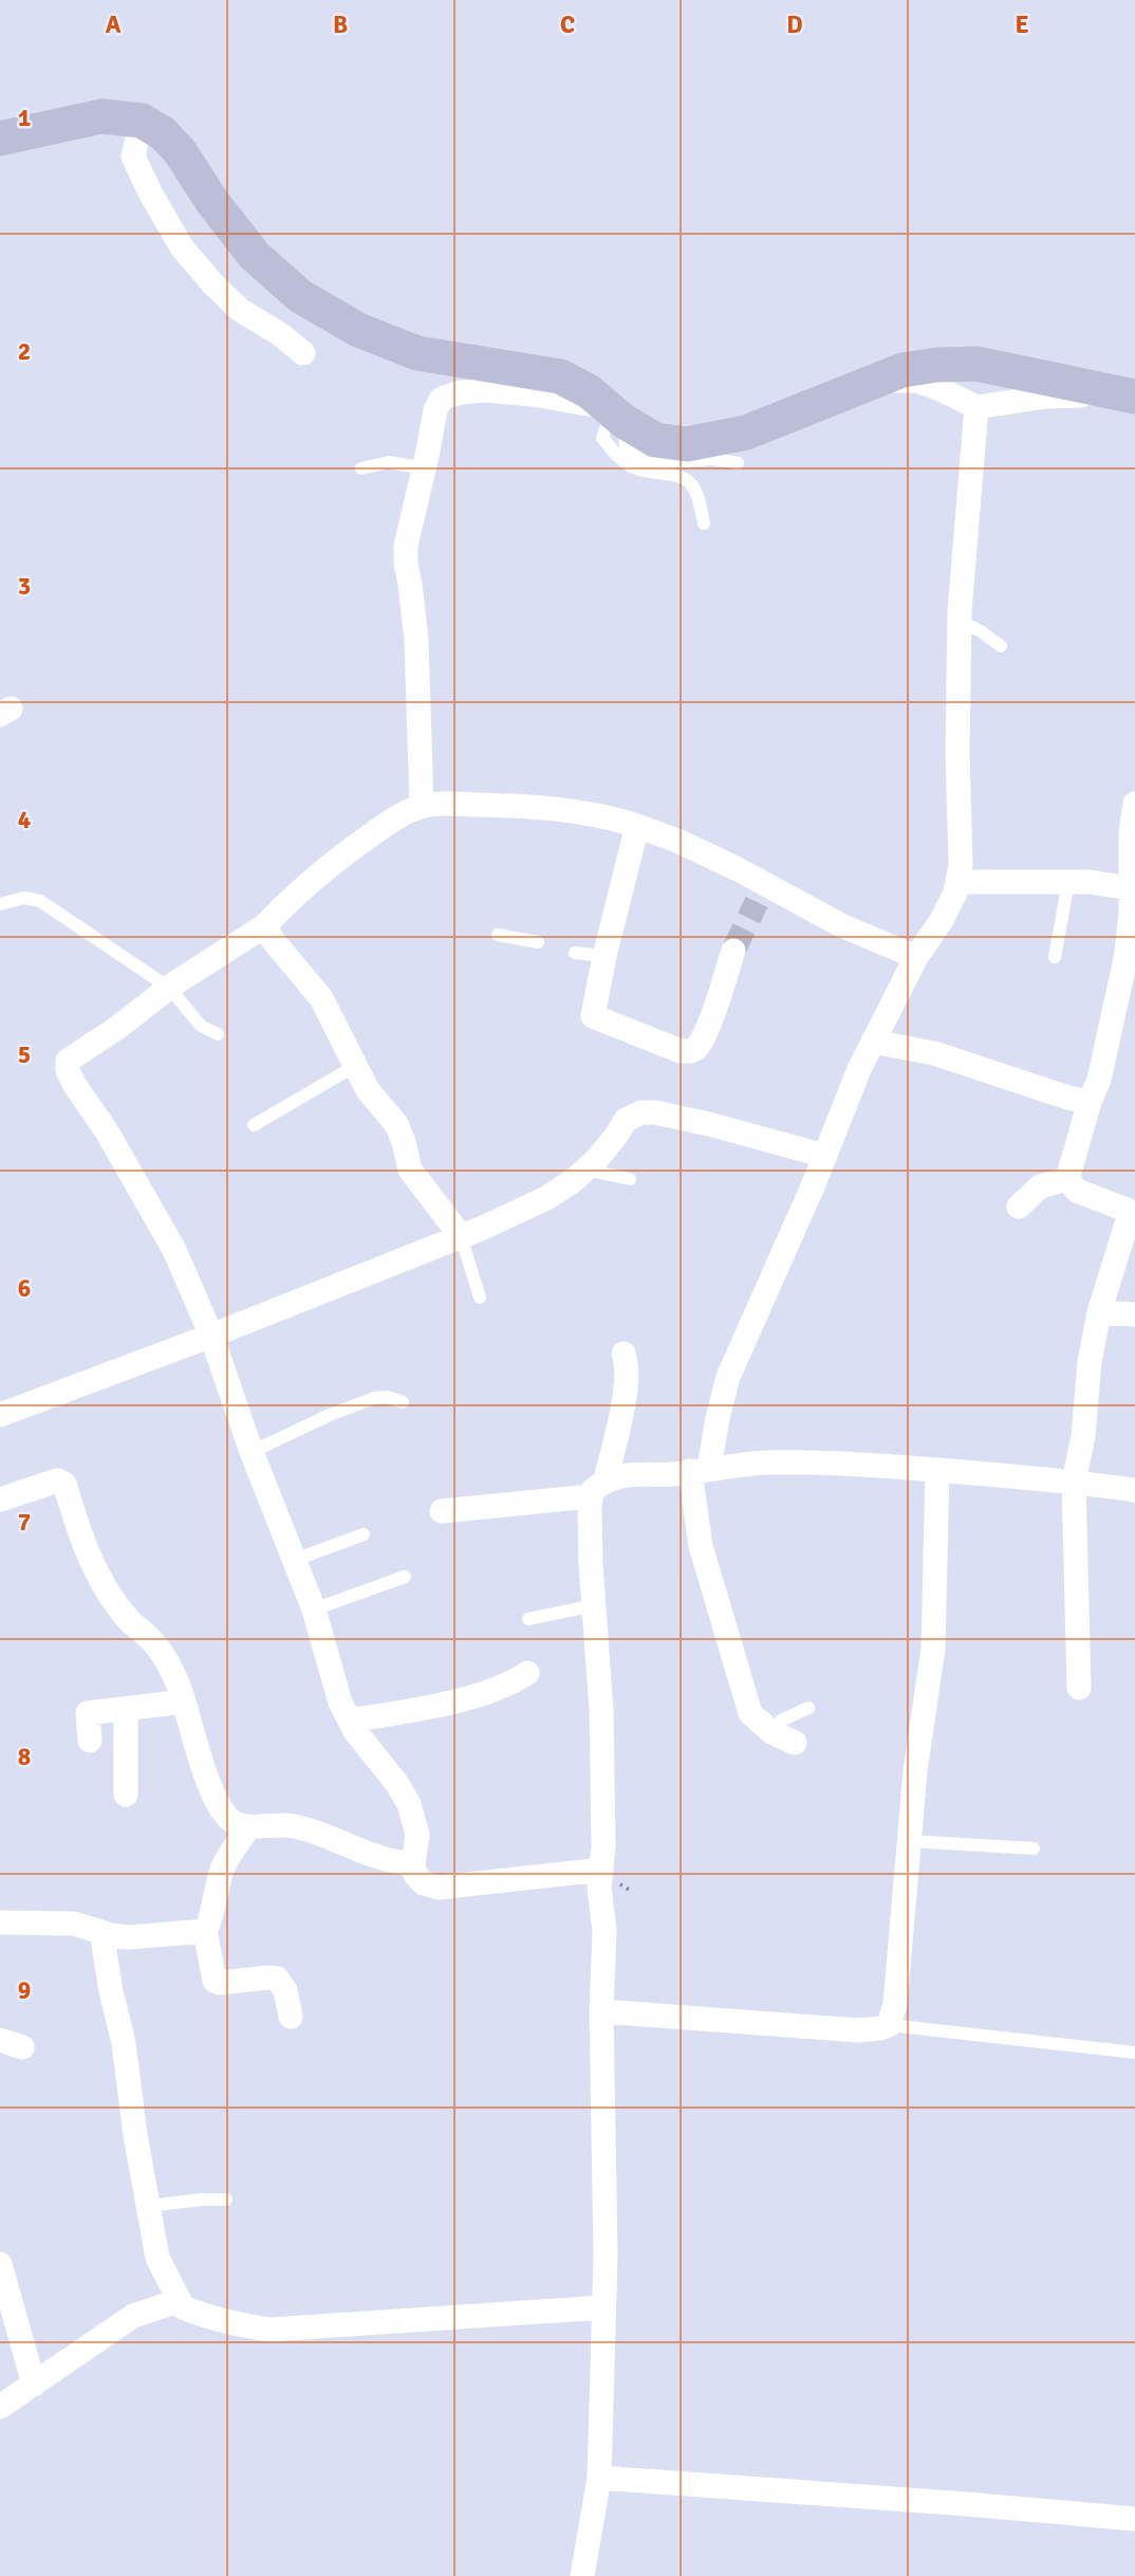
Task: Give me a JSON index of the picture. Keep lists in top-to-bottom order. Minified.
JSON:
{"grid":{"columns":["A","B","C","D","E"],"rows":["1","2","3","4","5","6","7","8","9"]}}
